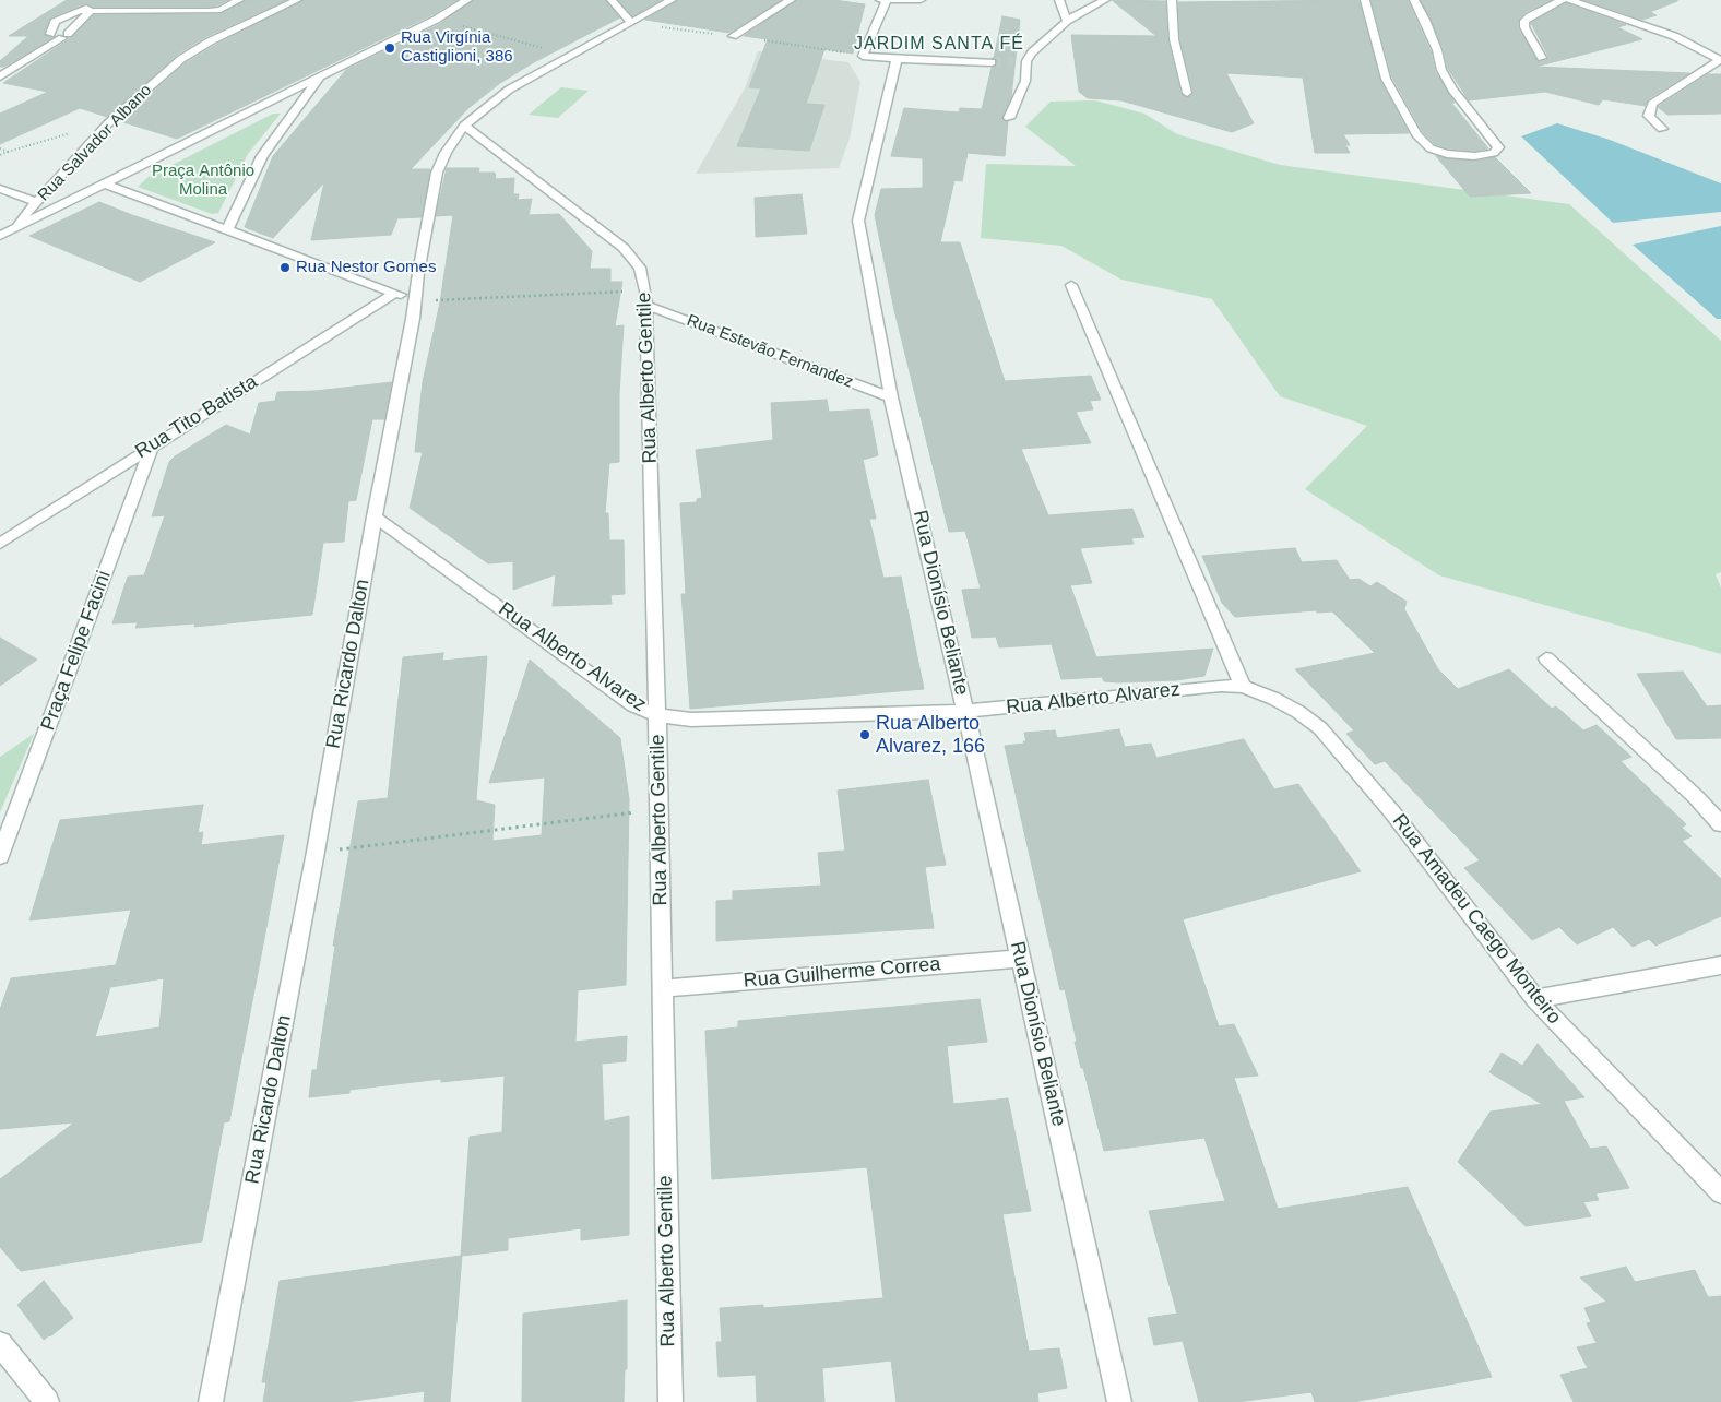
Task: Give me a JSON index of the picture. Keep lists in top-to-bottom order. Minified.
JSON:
{"streets":{"street":["Rua Salvador Albano","Rua Estevão Fernandez","Rua Alberto Gentile","Rua Tito Batista","Rua Dionísio Beliante","Praça Felipe Facini","Rua Alberto Alvarez","Rua Ricardo Dalton","Rua Amadeu Caego Monteiro","Rua Guilherme Correa"]},"crossings":[["Rua Estevão Fernandez","Rua Alberto Gentile"],["Rua Estevão Fernandez","Rua Dionísio Beliante"],["Rua Alberto Gentile","Rua Alberto Alvarez"],["Rua Alberto Gentile","Rua Ricardo Dalton"],["Rua Alberto Gentile","Rua Guilherme Correa"],["Rua Tito Batista","Praça Felipe Facini"],["Rua Dionísio Beliante","Rua Alberto Alvarez"],["Rua Dionísio Beliante","Rua Guilherme Correa"],["Rua Alberto Alvarez","Rua Ricardo Dalton"],["Rua Alberto Alvarez","Rua Amadeu Caego Monteiro"]],"districts":["JARDIM SANTA FÉ"],"parks":["Praça Antônio Molina"],"places":["Rua Virgínia Castiglioni, 386","Rua Nestor Gomes","Rua Alberto Alvarez, 166"]}
